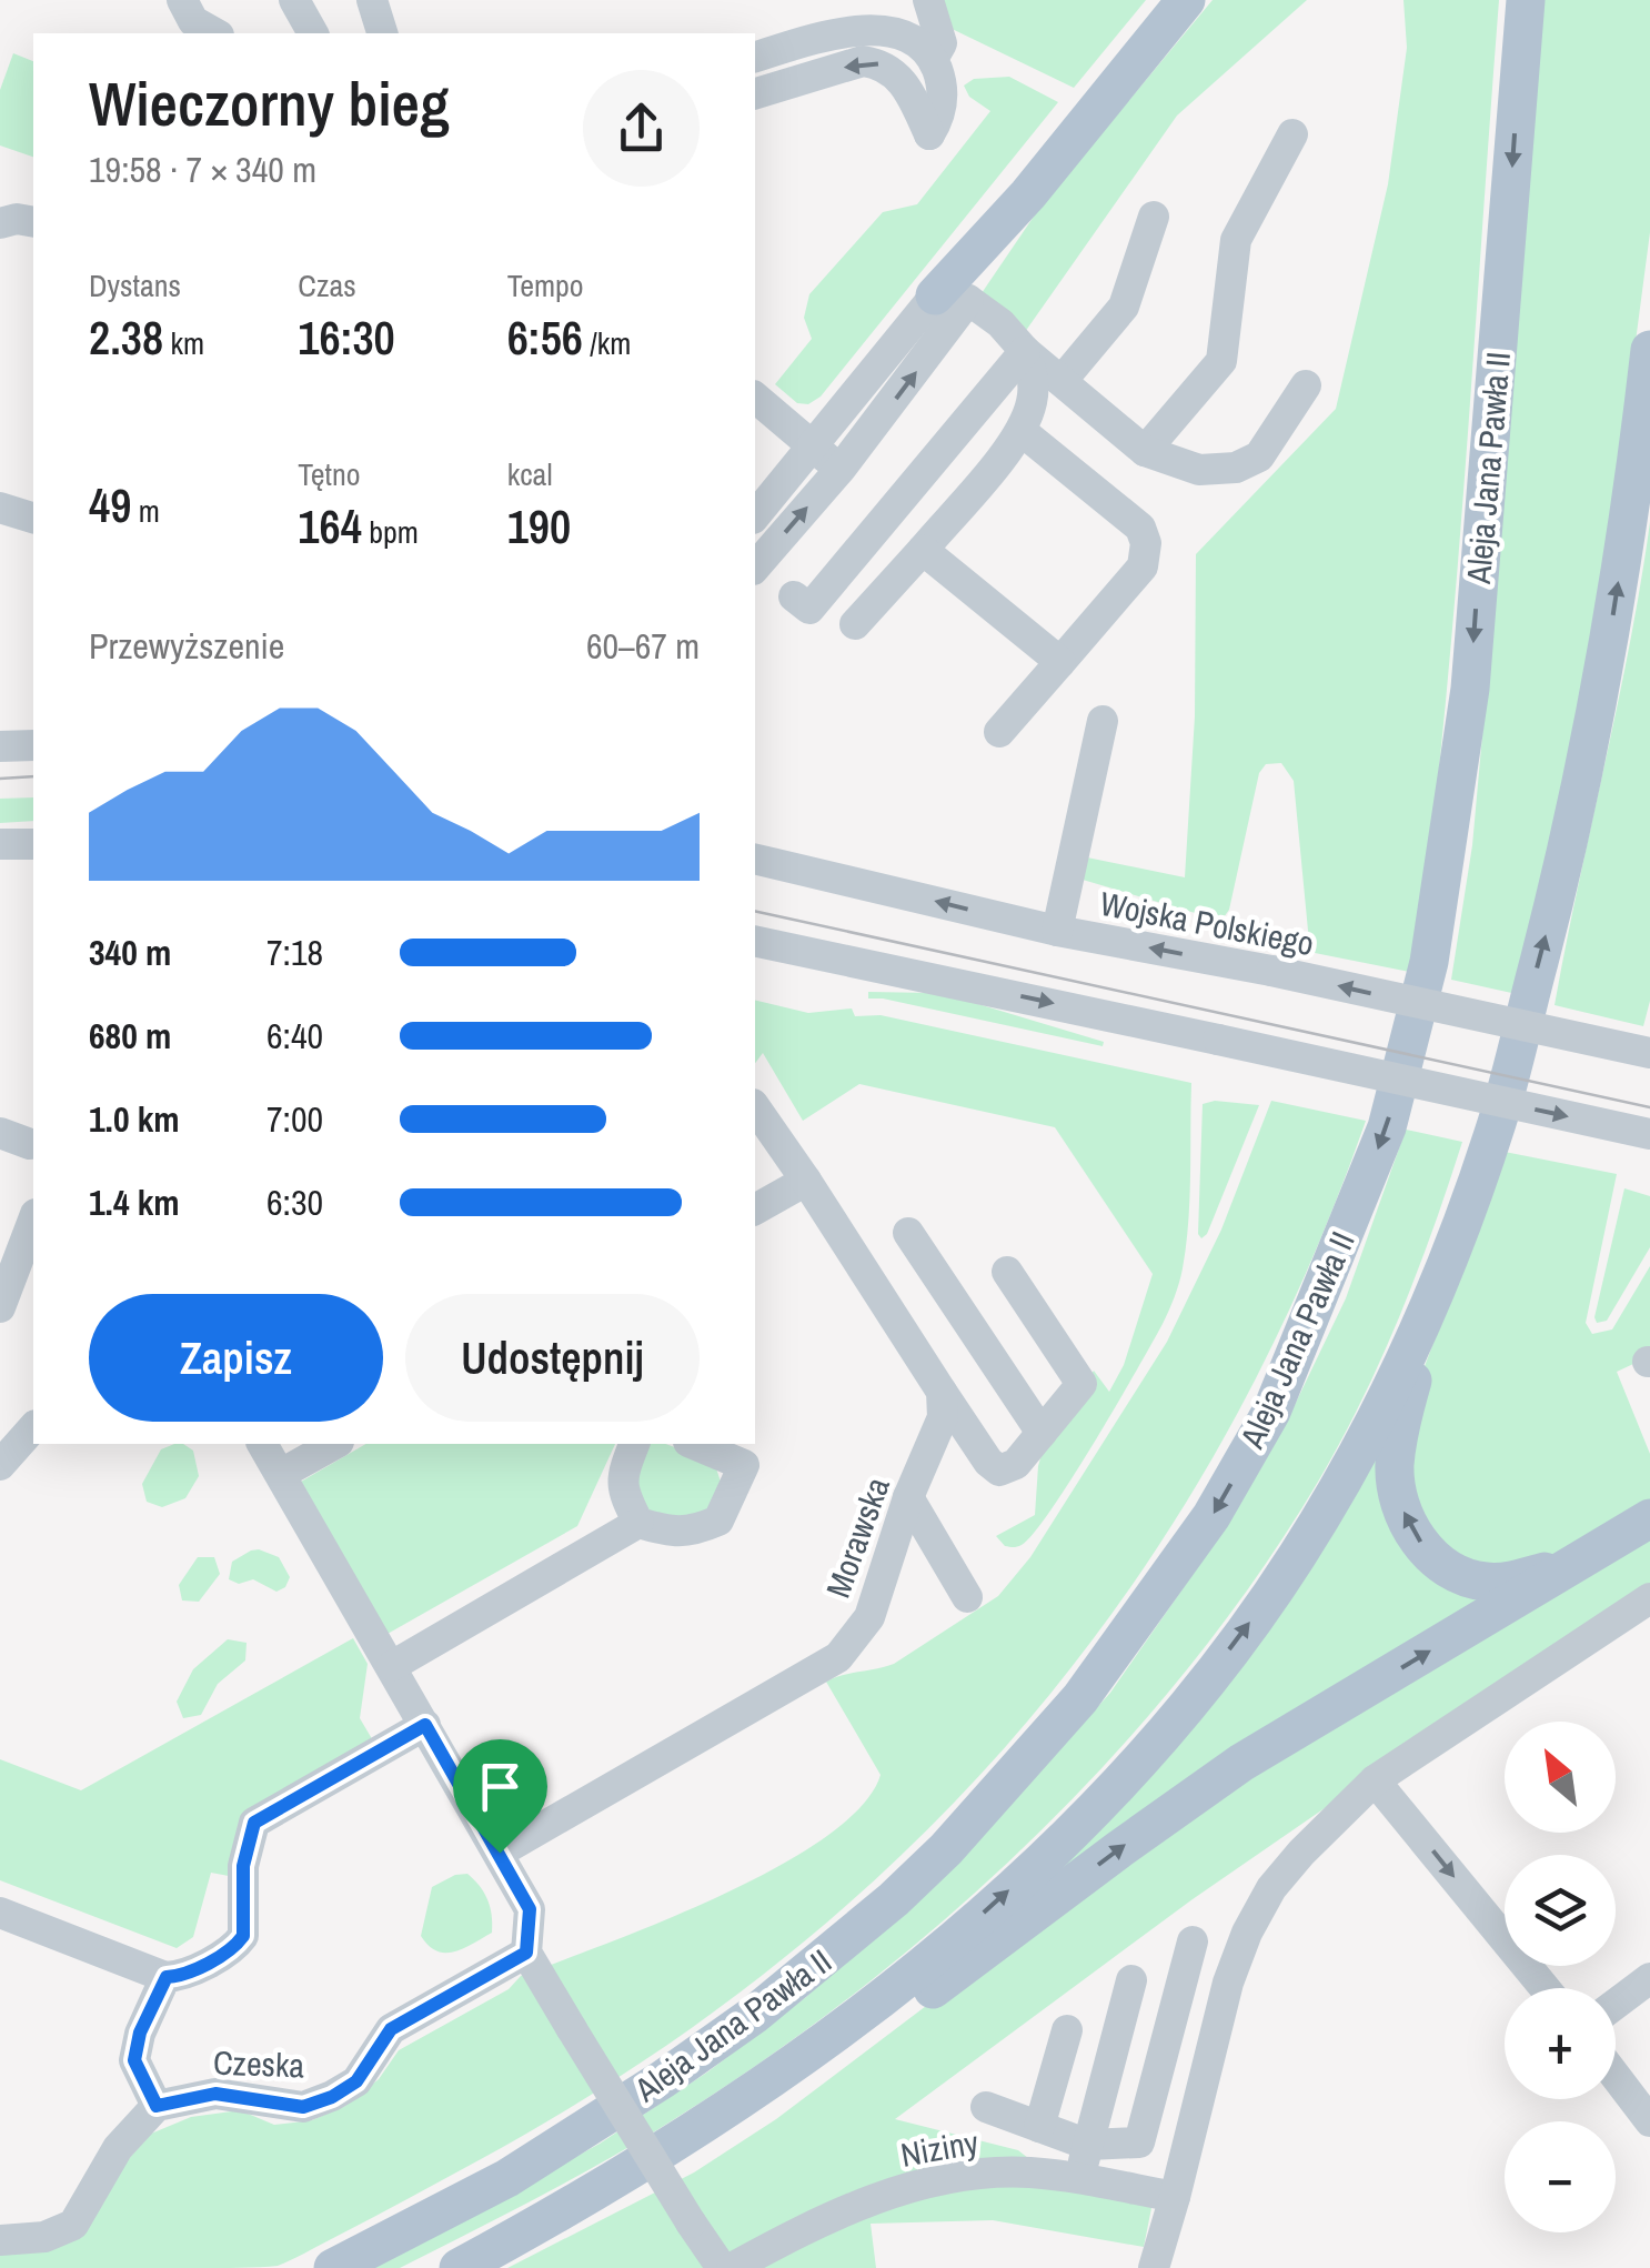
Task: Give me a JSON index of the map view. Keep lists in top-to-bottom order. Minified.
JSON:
{"streets":{"main road":["Aleja Jana Pawła II"],"street":["Wojska Polskiego","Morawska","Czeska","Niziny"]},"north":"top left","page":{"heading":["Wieczorny bieg","19:58 · 7 × 340 m"],"stats":[["Dystans","2.38 km"],["Czas","16:30"],["Tempo","6:56 /km"],["49 m"],["Tętno","164 bpm"],["kcal","190"]],"chart":["Przewyższenie","60–67 m"],"list":[{"name":"340 m","note":"7:18"},{"name":"680 m","note":"6:40"},{"name":"1.0 km","note":"7:00"},{"name":"1.4 km","note":"6:30"}],"buttons":["Zapisz","Udostępnij"],"map_buttons":["+","−"]}}
